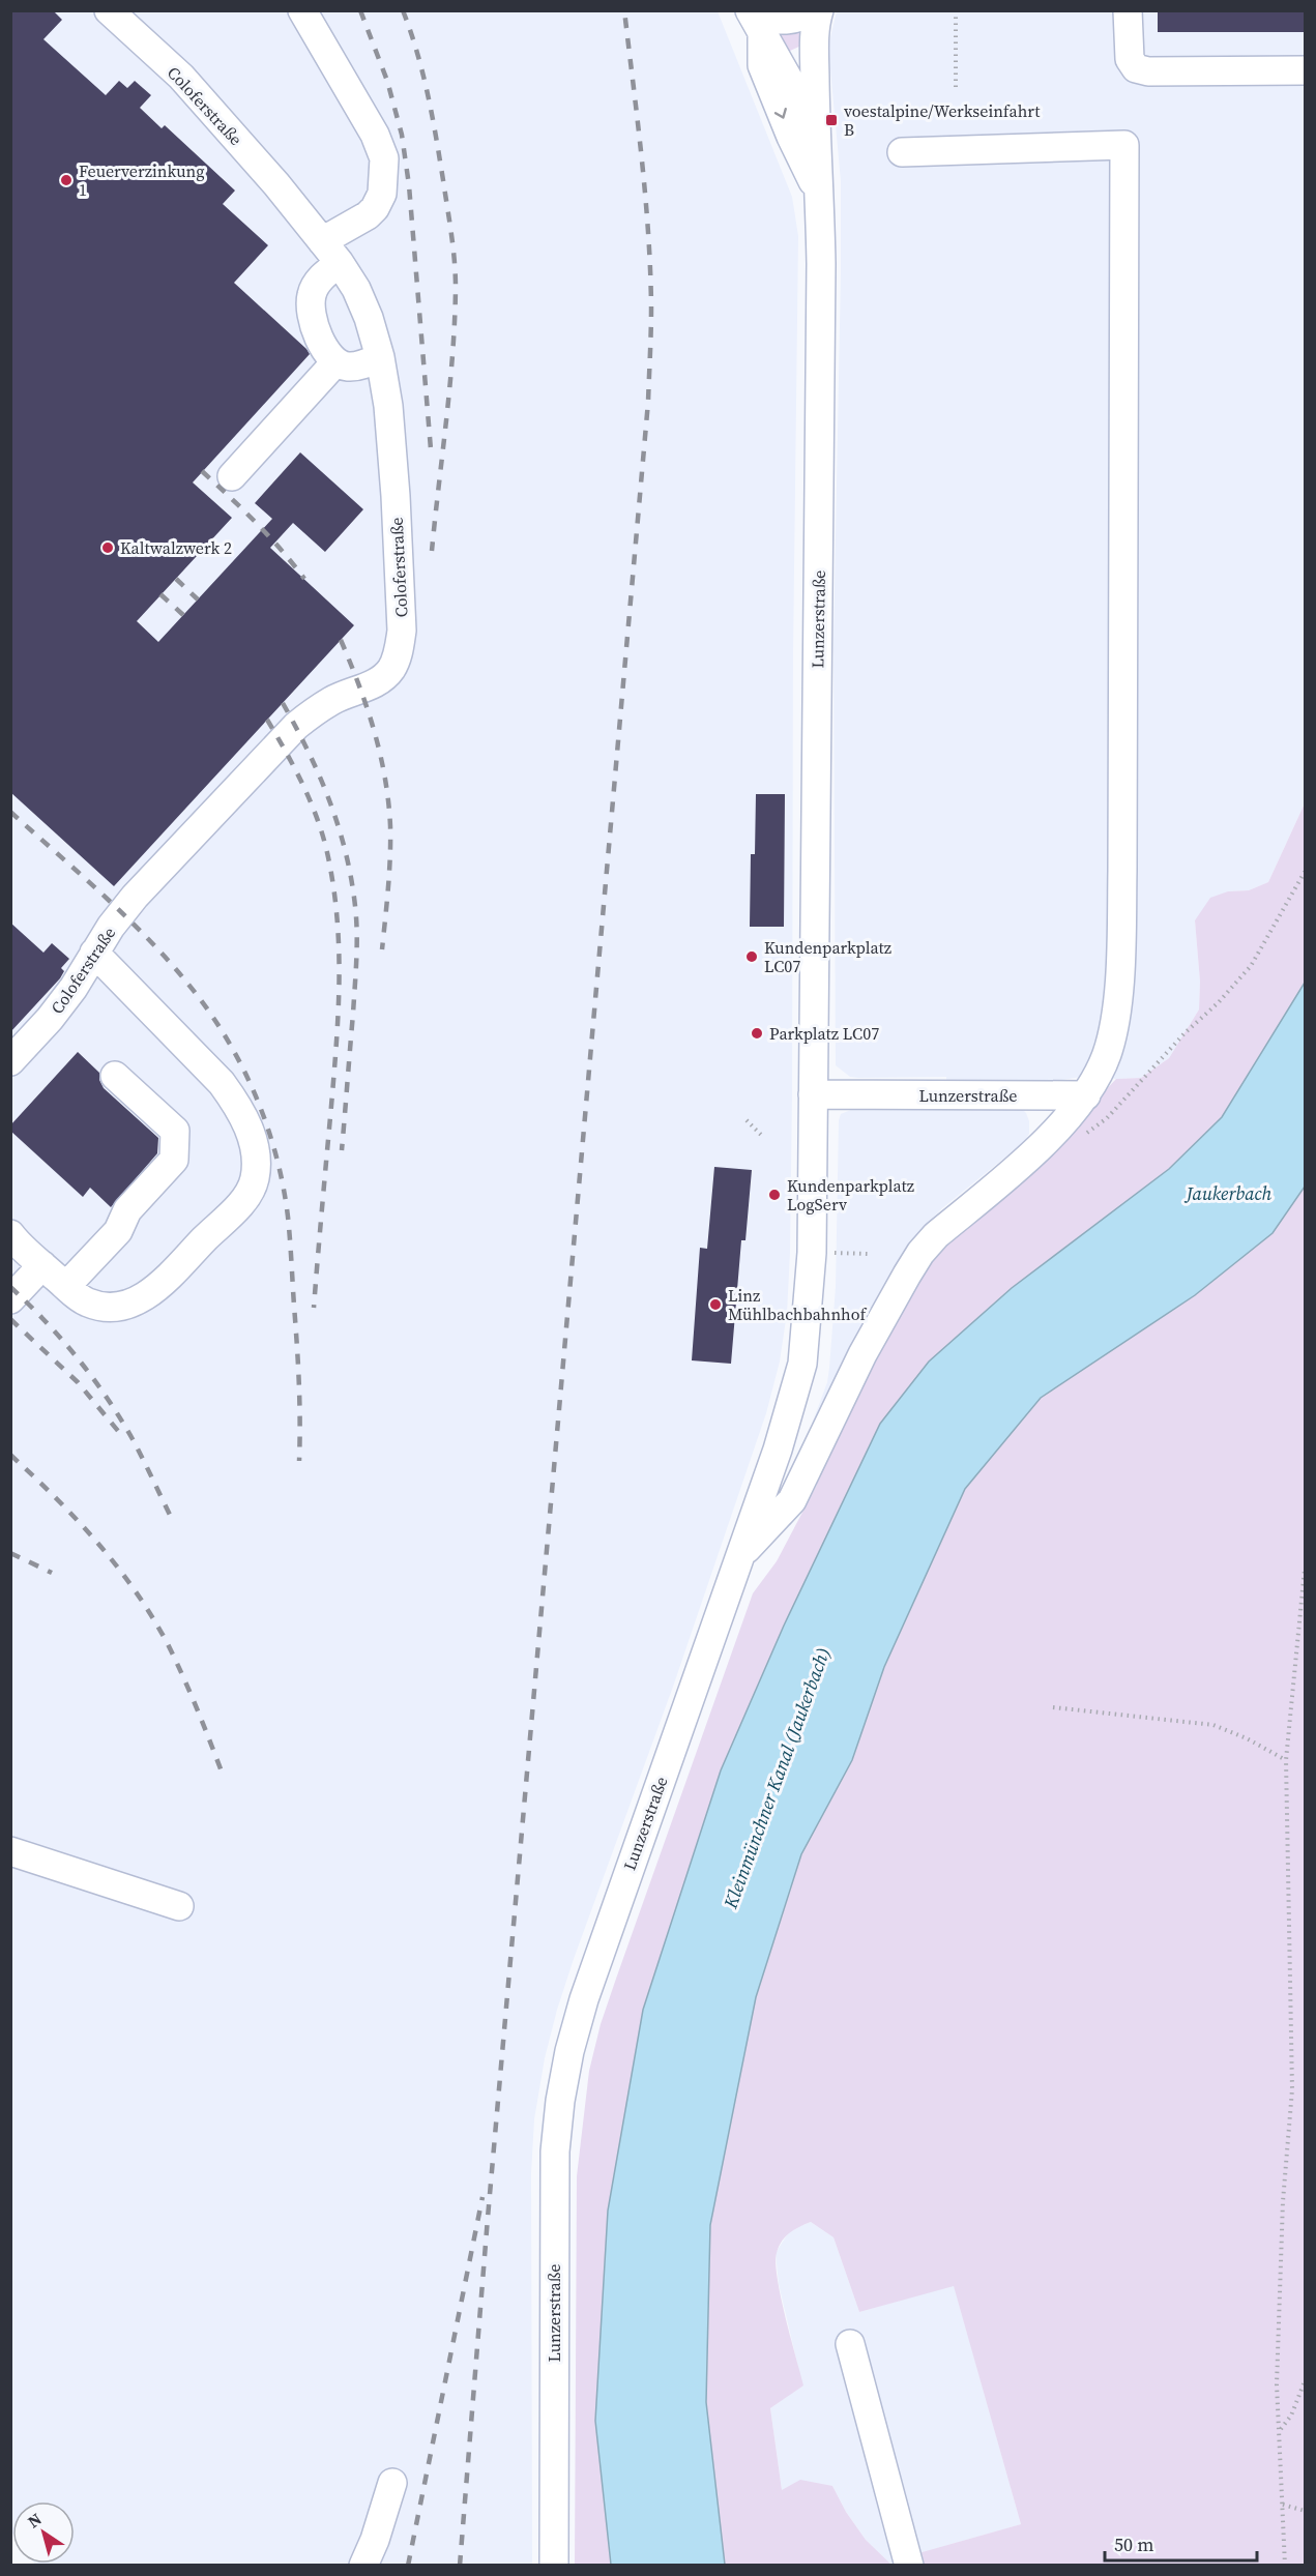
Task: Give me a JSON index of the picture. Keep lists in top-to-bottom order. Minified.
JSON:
{"streets":{"street":["Coloferstraße","Lunzerstraße"]},"water":["Jaukerbach","Kleinmünchner Kanal (Jaukerbach)"],"places":{"transit":["voestalpine/Werkseinfahrt B"],"other":["Feuerverzinkung 1","Kaltwalzwerk 2","Kundenparkplatz LC07","Parkplatz LC07","Kundenparkplatz LogServ","Linz Mühlbachbahnhof"]},"scale_bar":"50 m","north":"top left"}
